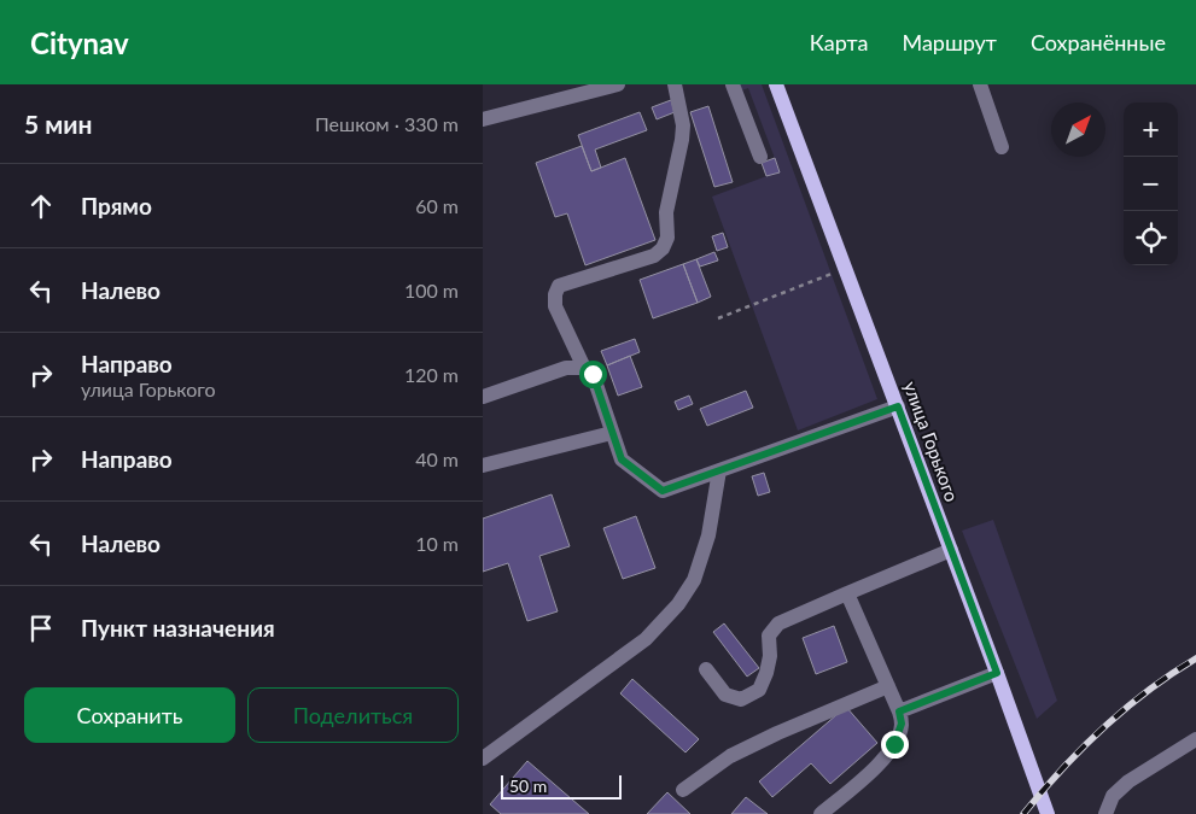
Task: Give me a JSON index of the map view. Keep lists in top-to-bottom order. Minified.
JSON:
{"streets":{"main road":["улица Горького"]},"scale_bar":"50 m","north":"top right","page":{"header":"Citynav","nav":["Карта","Маршрут","Сохранённые"],"heading":["5 мин","Пешком · 330 m"],"map_buttons":["+","−"],"list":[["Прямо","60 m"],["Налево","100 m"],["Направо","улица Горького","120 m"],["Направо","40 m"],["Налево","10 m"],"Пункт назначения"],"buttons":["Сохранить","Поделиться"],"scale":"50 m"}}
